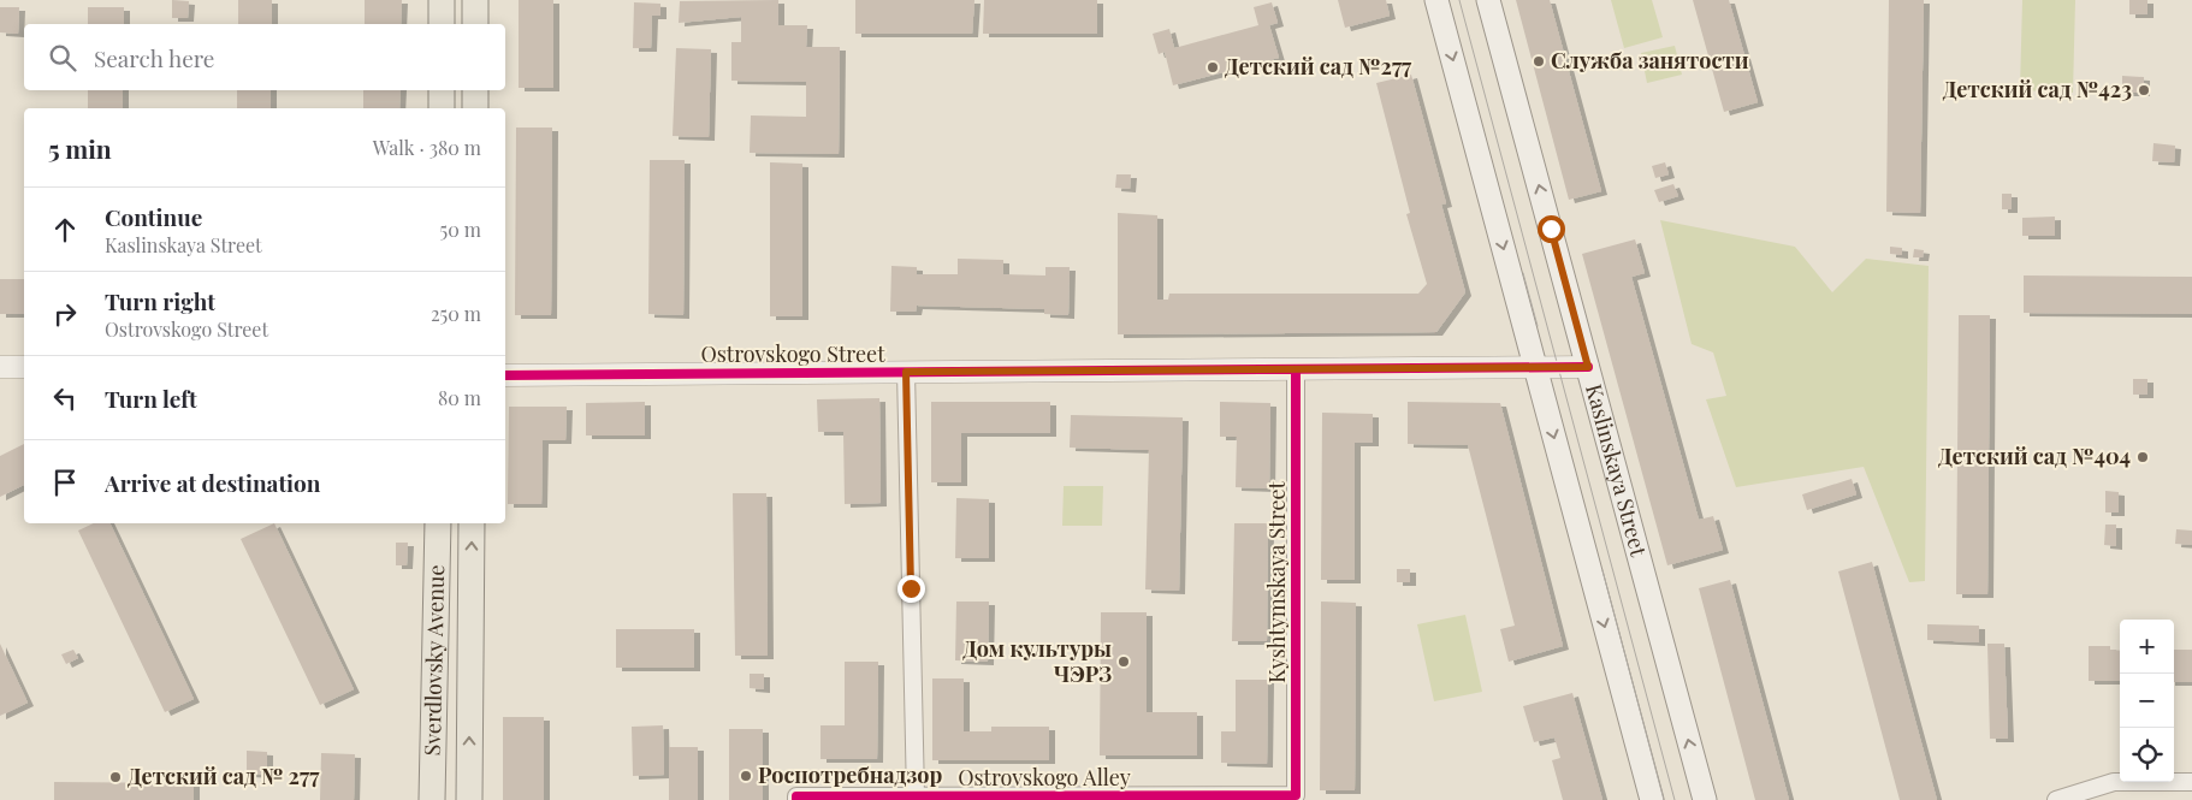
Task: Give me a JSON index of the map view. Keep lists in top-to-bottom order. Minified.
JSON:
{"streets":{"main road":["Kaslinskaya Street","Sverdlovsky Avenue"],"street":["Ostrovskogo Street","Kyshtymskaya Street","Ostrovskogo Alley"]},"crossings":[["Ostrovskogo Street","Kaslinskaya Street"],["Ostrovskogo Street","Kyshtymskaya Street"],["Kyshtymskaya Street","Ostrovskogo Alley"]],"places":["Служба занятости","Детский сад №277","Детский сад №423","Детский сад №404","Дом культуры ЧЭРЗ","Роспотребнадзор","Детский сад № 277"],"page":{"search":"Search here","heading":["5 min","Walk · 380 m"],"list":[["Continue","Kaslinskaya Street","50 m"],["Turn right","Ostrovskogo Street","250 m"],["Turn left","80 m"],"Arrive at destination"],"map_buttons":["+","−"]}}
